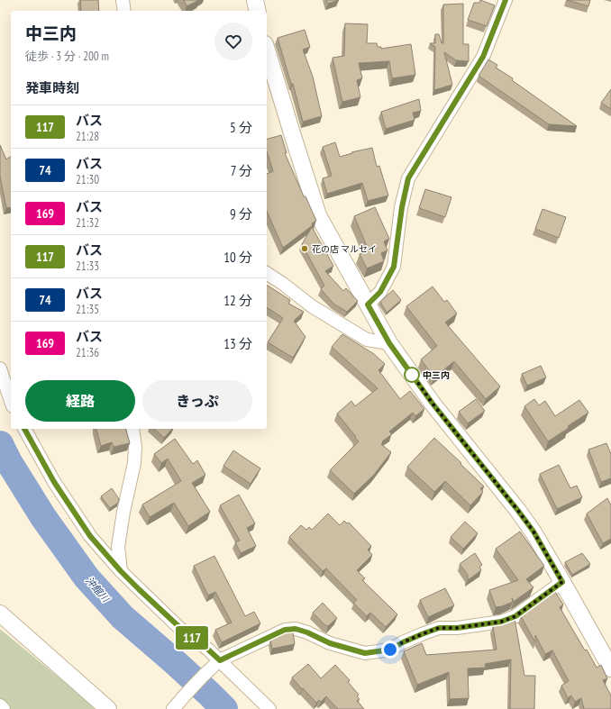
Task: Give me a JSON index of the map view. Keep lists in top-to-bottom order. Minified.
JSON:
{"water":["沖館川"],"places":["花の店 マルセイ","中三内"],"lines":["bus line 117"],"page":{"on_map":"117","heading":[["中三内","徒歩 · 3 分 · 200 m"],"発車時刻"],"list":[{"mark":"117","name":"バス","note":"21:28","value":"5 分"},{"mark":"74","name":"バス","note":"21:30","value":"7 分"},{"mark":"169","name":"バス","note":"21:32","value":"9 分"},{"mark":"117","name":"バス","note":"21:33","value":"10 分"},{"mark":"74","name":"バス","note":"21:35","value":"12 分"},{"mark":"169","name":"バス","note":"21:36","value":"13 分"}],"buttons":["経路","きっぷ"]}}
